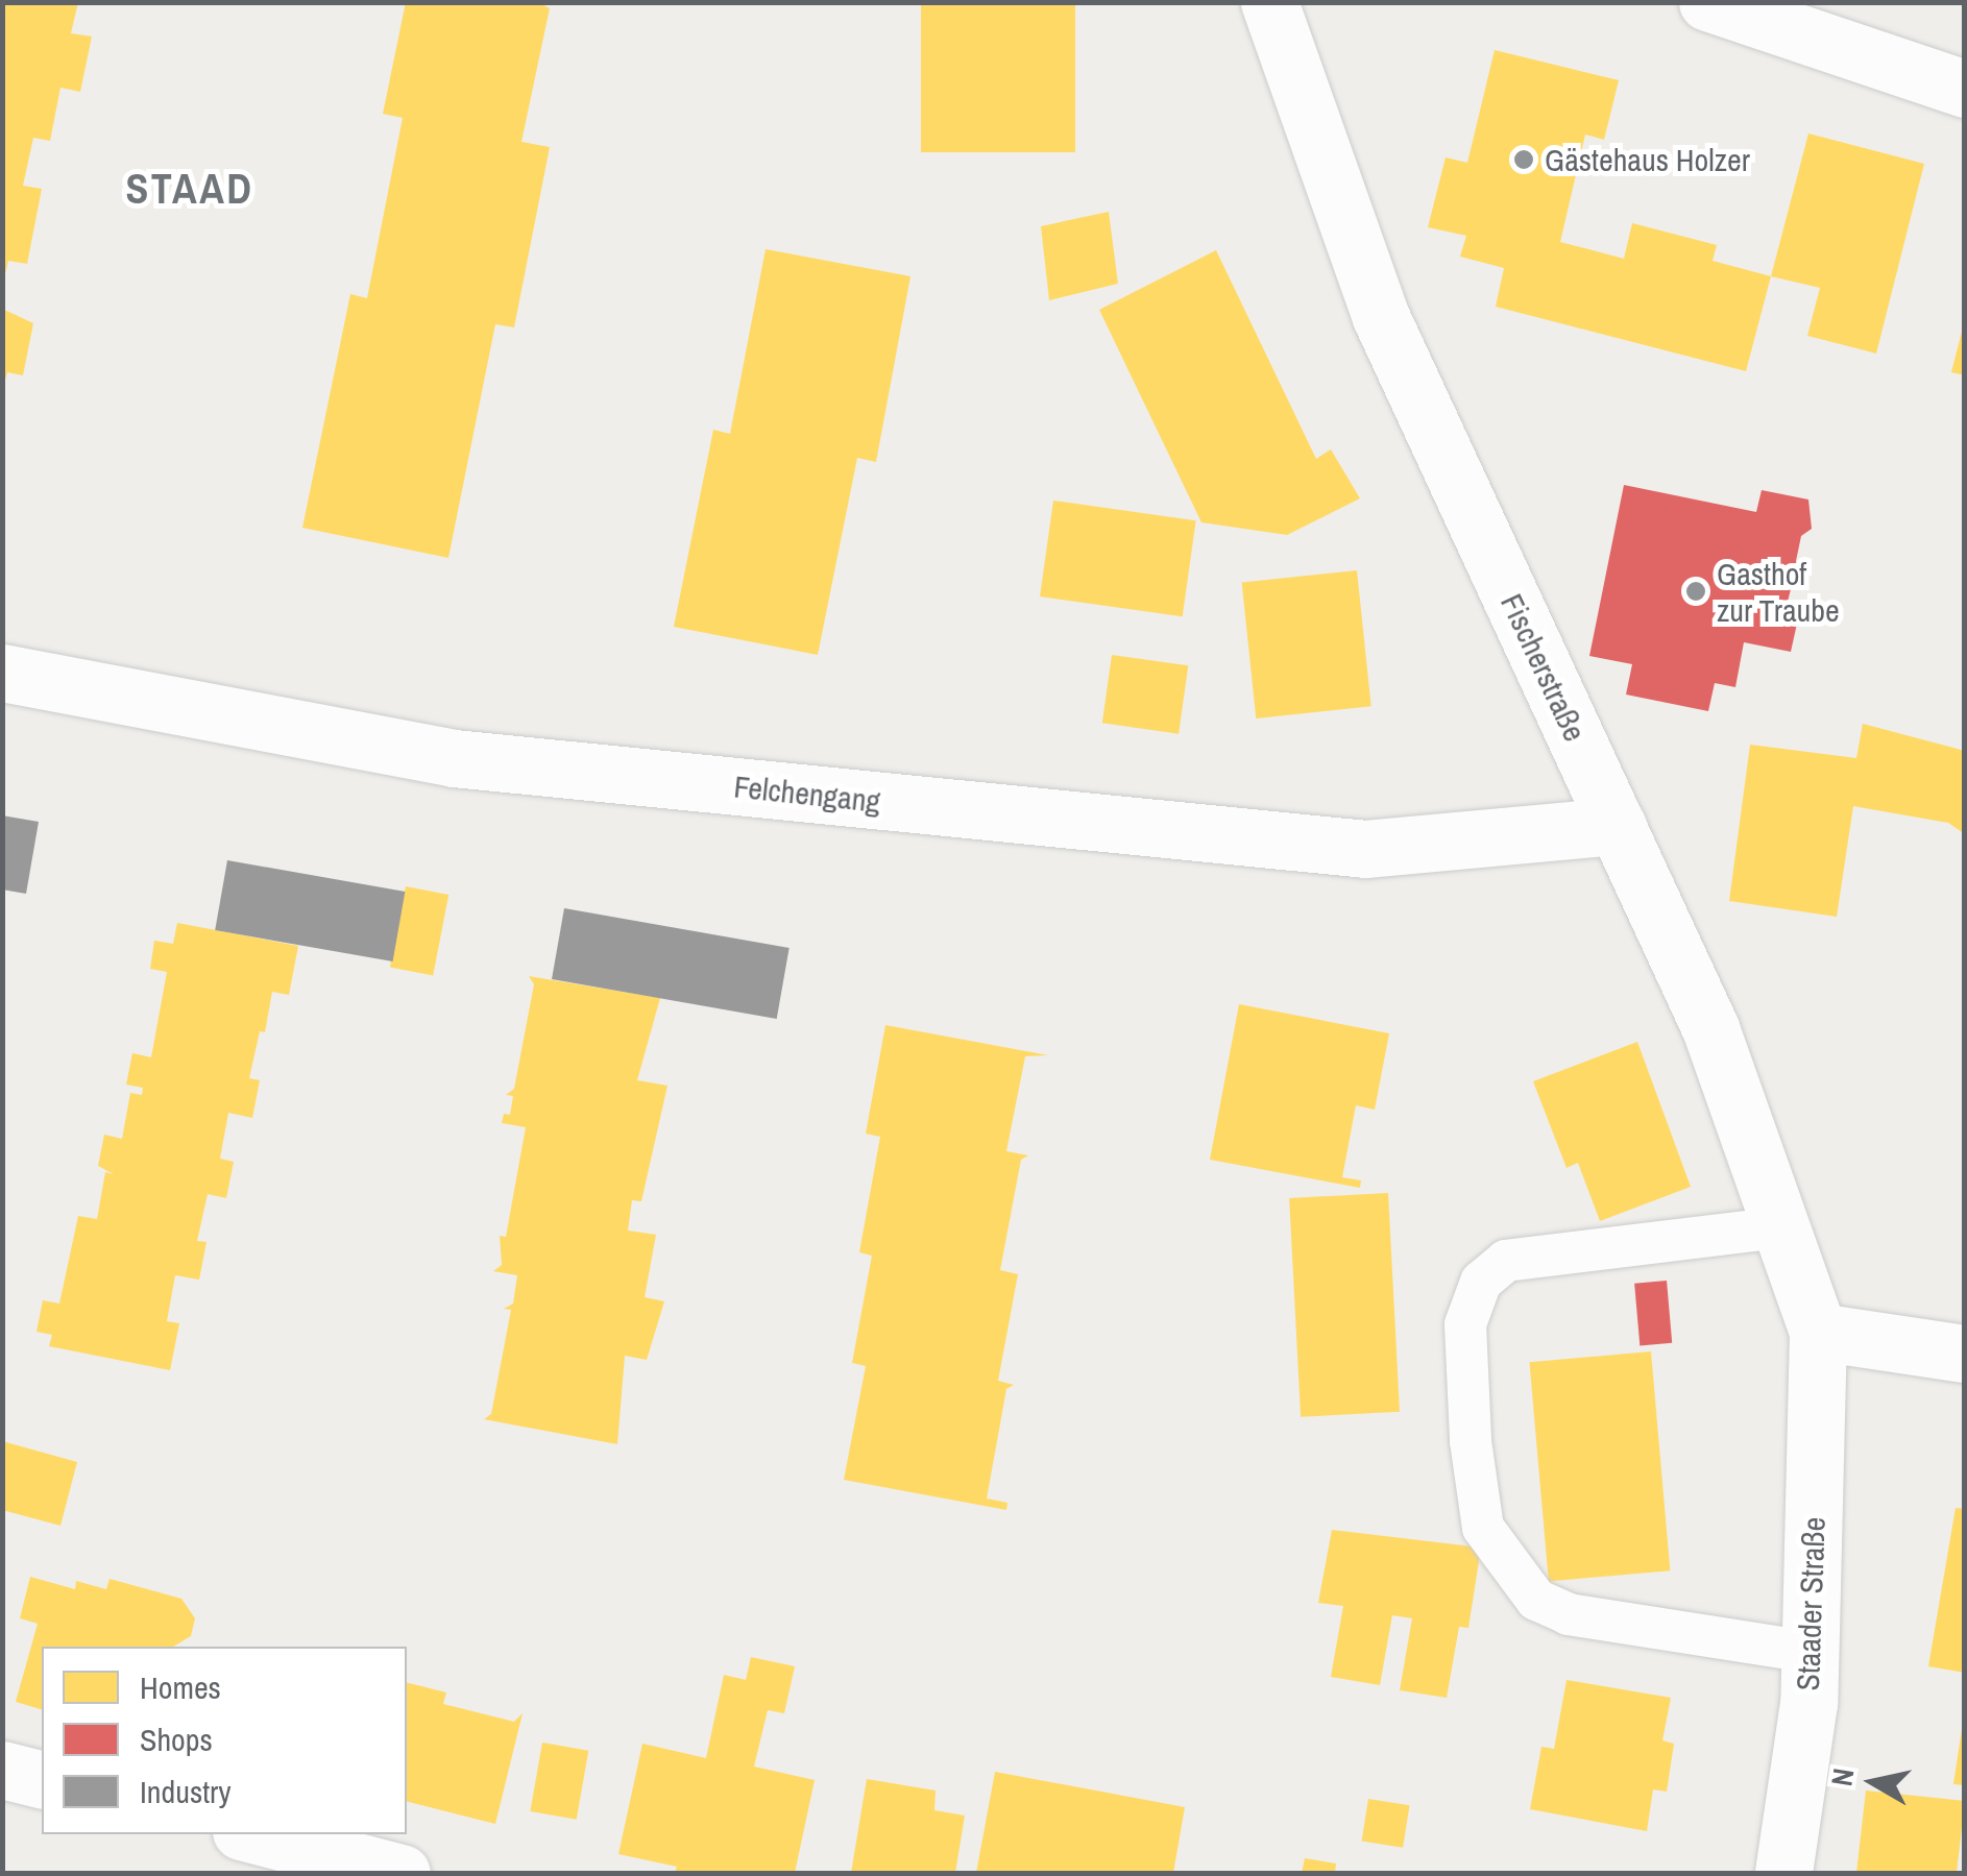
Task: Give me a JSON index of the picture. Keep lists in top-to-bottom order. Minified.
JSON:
{"streets":{"street":["Fischerstraße","Felchengang","Staader Straße"]},"crossings":[["Fischerstraße","Felchengang"],["Fischerstraße","Staader Straße"]],"districts":["STAAD"],"places":["Gästehaus Holzer","Gasthof zur Traube"],"legend":["Homes","Shops","Industry"],"north":"left"}
